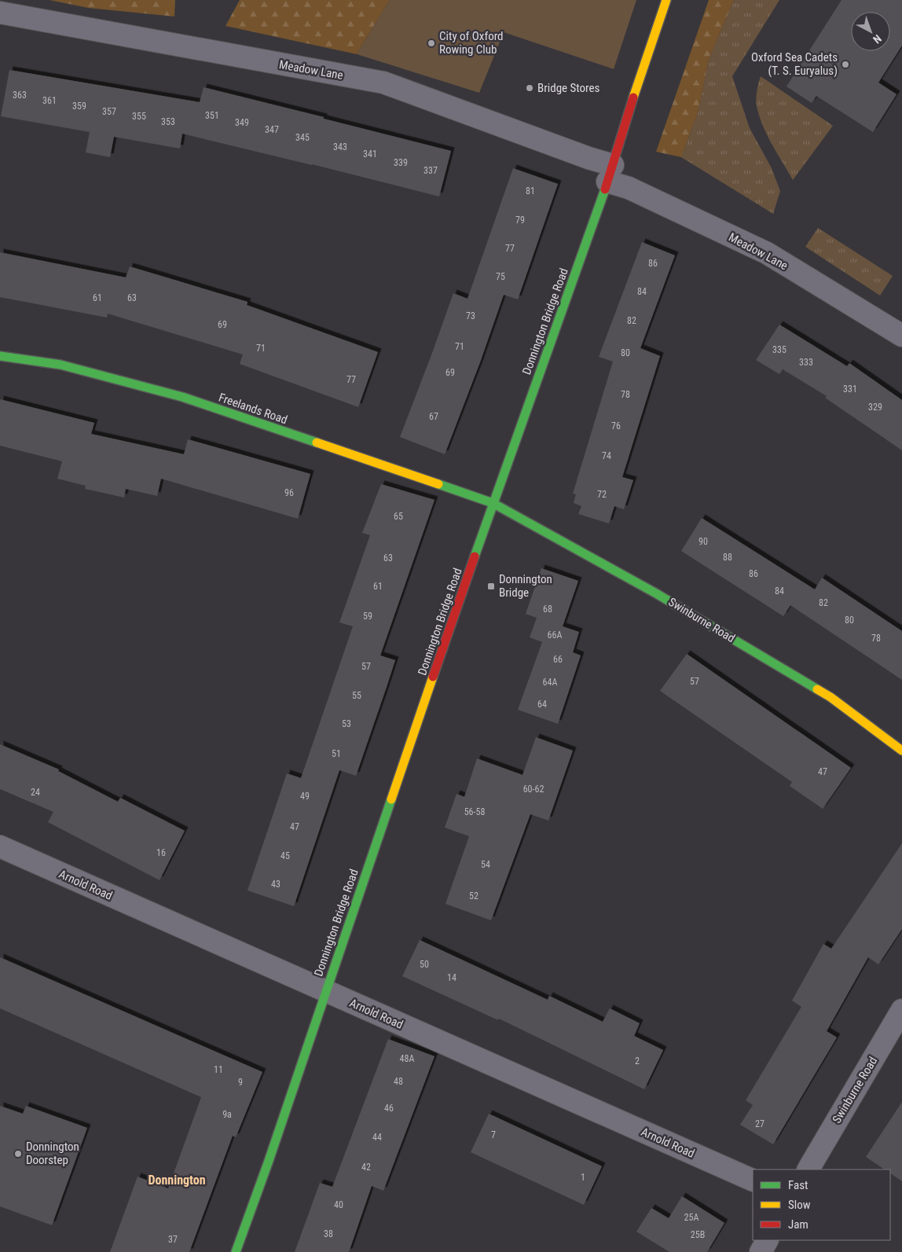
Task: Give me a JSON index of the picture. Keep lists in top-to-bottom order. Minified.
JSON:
{"streets":{"main road":["Donnington Bridge Road","Freelands Road","Swinburne Road"],"street":["Meadow Lane","Arnold Road"]},"crossings":[["Meadow Lane","Donnington Bridge Road"],["Donnington Bridge Road","Freelands Road"],["Donnington Bridge Road","Swinburne Road"],["Donnington Bridge Road","Arnold Road"],["Freelands Road","Swinburne Road"]],"districts":["Donnington"],"places":{"other":["City of Oxford Rowing Club","Oxford Sea Cadets (T. S. Euryalus)","Bridge Stores","Donnington Doorstep"],"transit":["Donnington Bridge"]},"house_numbers":["363","361","359","357","351","355","353","349","347","345","343","341","339","337","81","79","77","86","75","84","61","63","73","82","69","71","71","335","80","333","69","77","331","78","329","67","76","74","96","72","65","90","88","63","86","61","84","82","68","59","80","66A","78","66","57","57","64A","55","64","53","51","47","60-62","24","49","56-58","47","16","45","54","43","52","50","14","48A","2","11","48","9","46","9a","27","7","44","42","1","40","25A","38","25B","37"],"legend":["Fast","Slow","Jam"],"north":"bottom right"}
